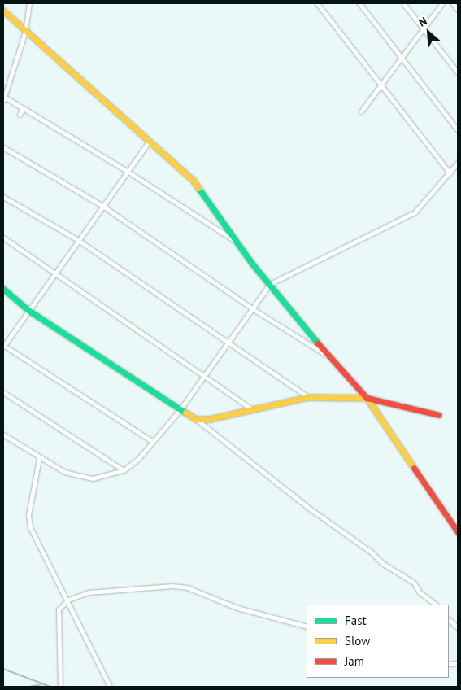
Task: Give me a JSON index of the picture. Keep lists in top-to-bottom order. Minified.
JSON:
{"legend":["Fast","Slow","Jam"],"north":"top left"}
